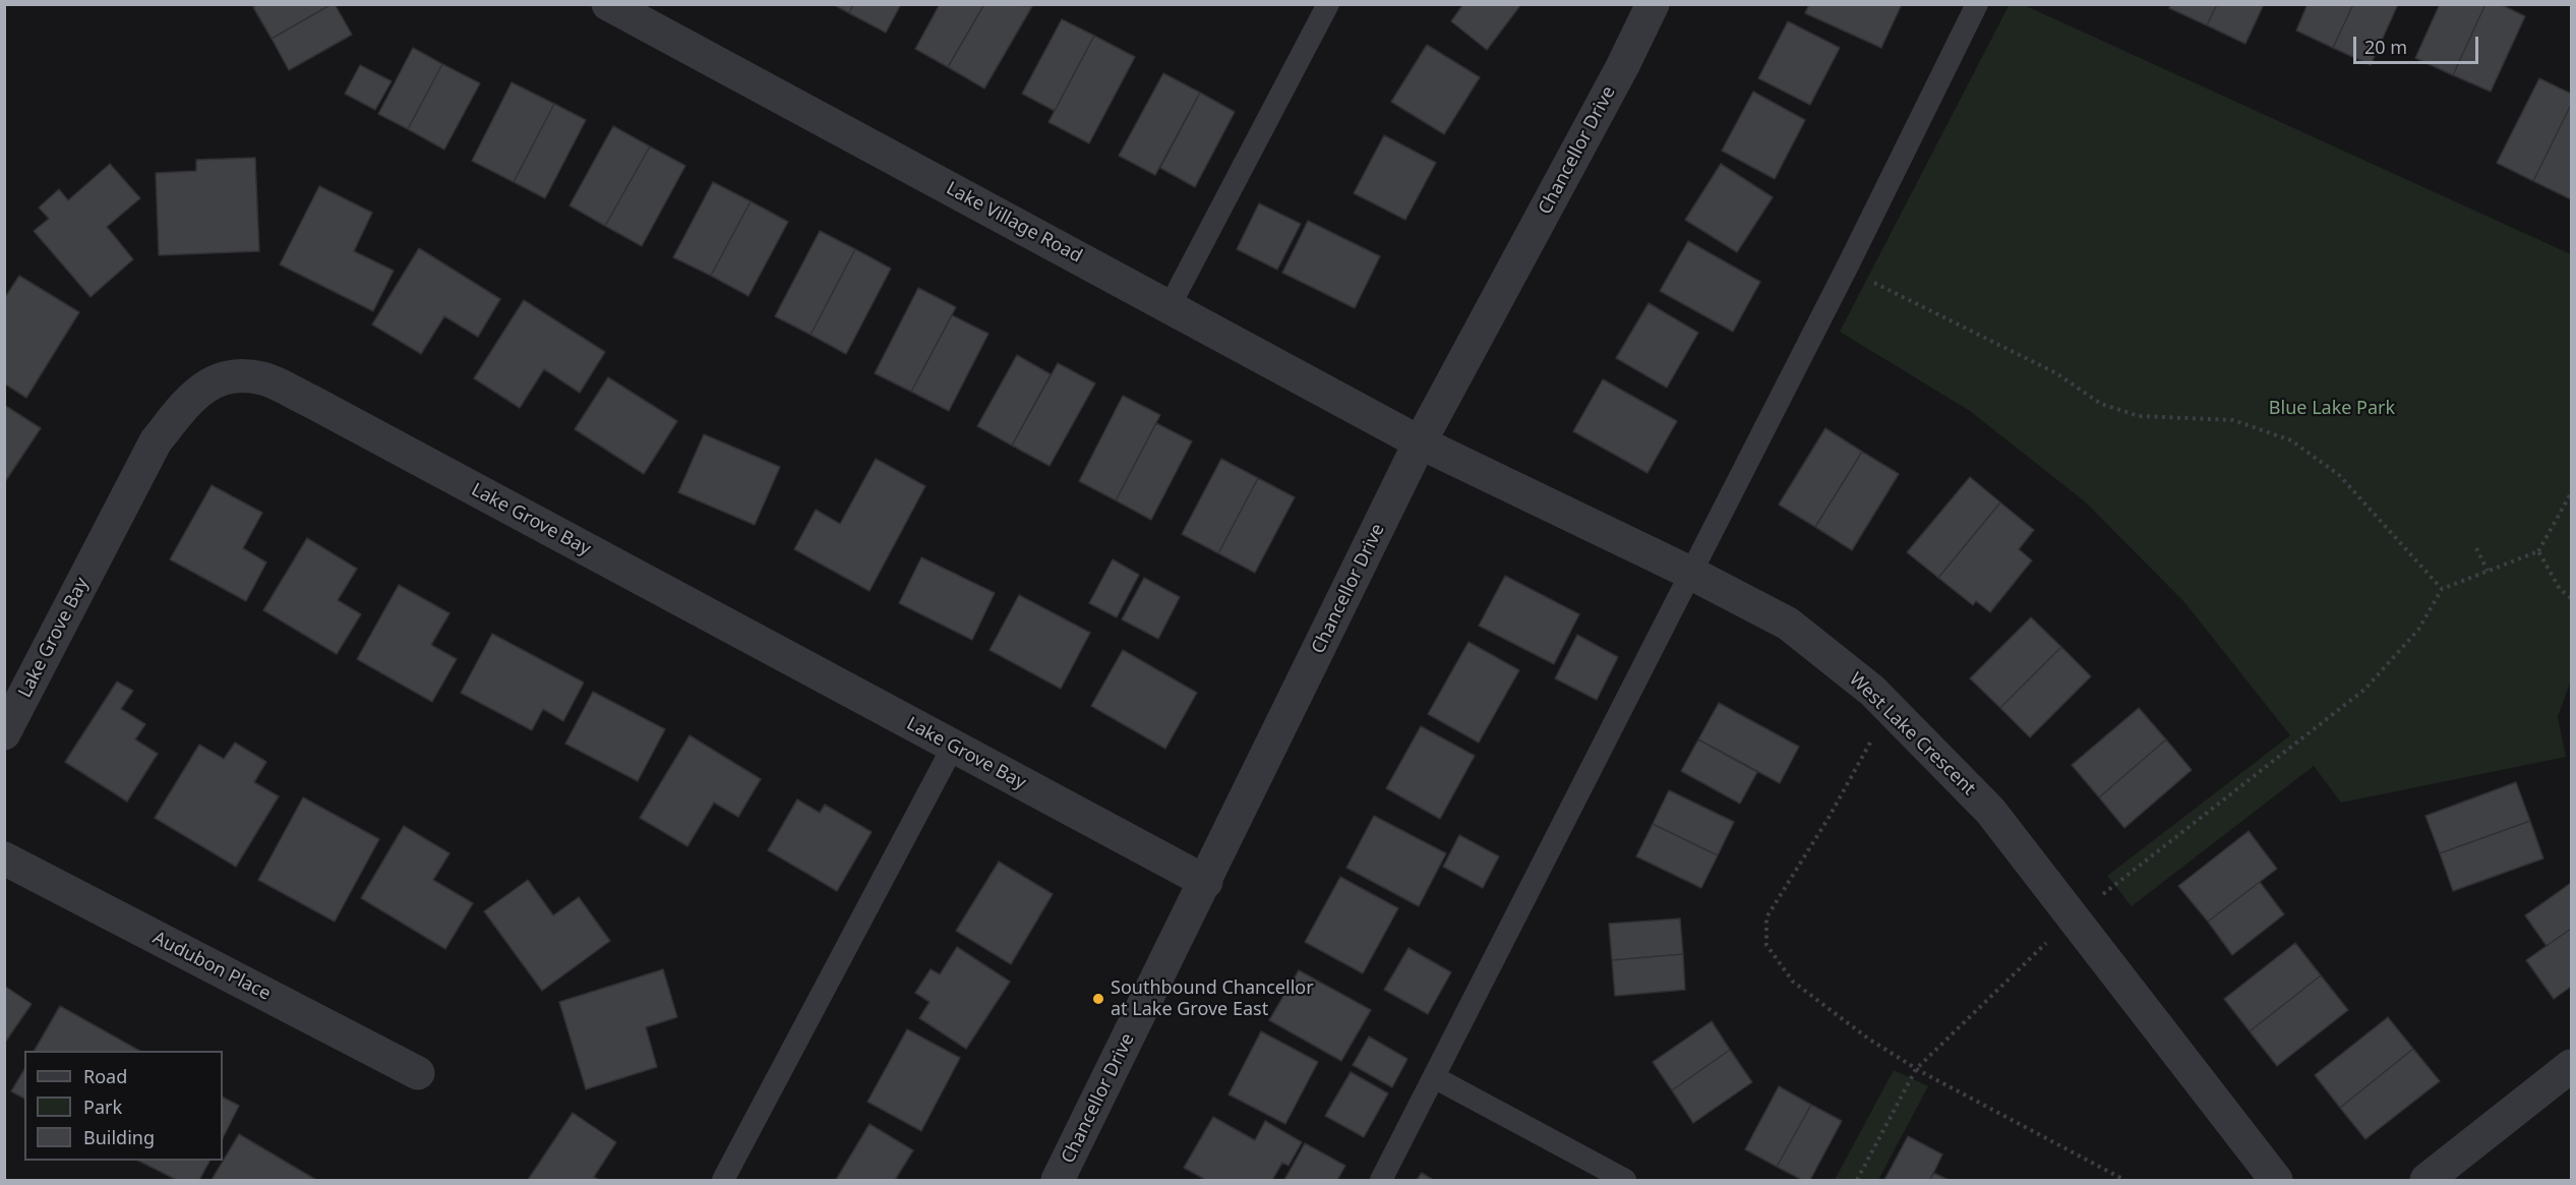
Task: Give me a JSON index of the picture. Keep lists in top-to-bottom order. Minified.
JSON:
{"streets":{"street":["Chancellor Drive","Lake Village Road","Lake Grove Bay","West Lake Crescent","Audubon Place"]},"crossings":[["Chancellor Drive","Lake Village Road"],["Chancellor Drive","Lake Grove Bay"],["Chancellor Drive","West Lake Crescent"],["Lake Village Road","West Lake Crescent"]],"parks":["Blue Lake Park"],"places":["Southbound Chancellor at Lake Grove East"],"legend":["Road","Park","Building"],"scale_bar":"20 m"}
